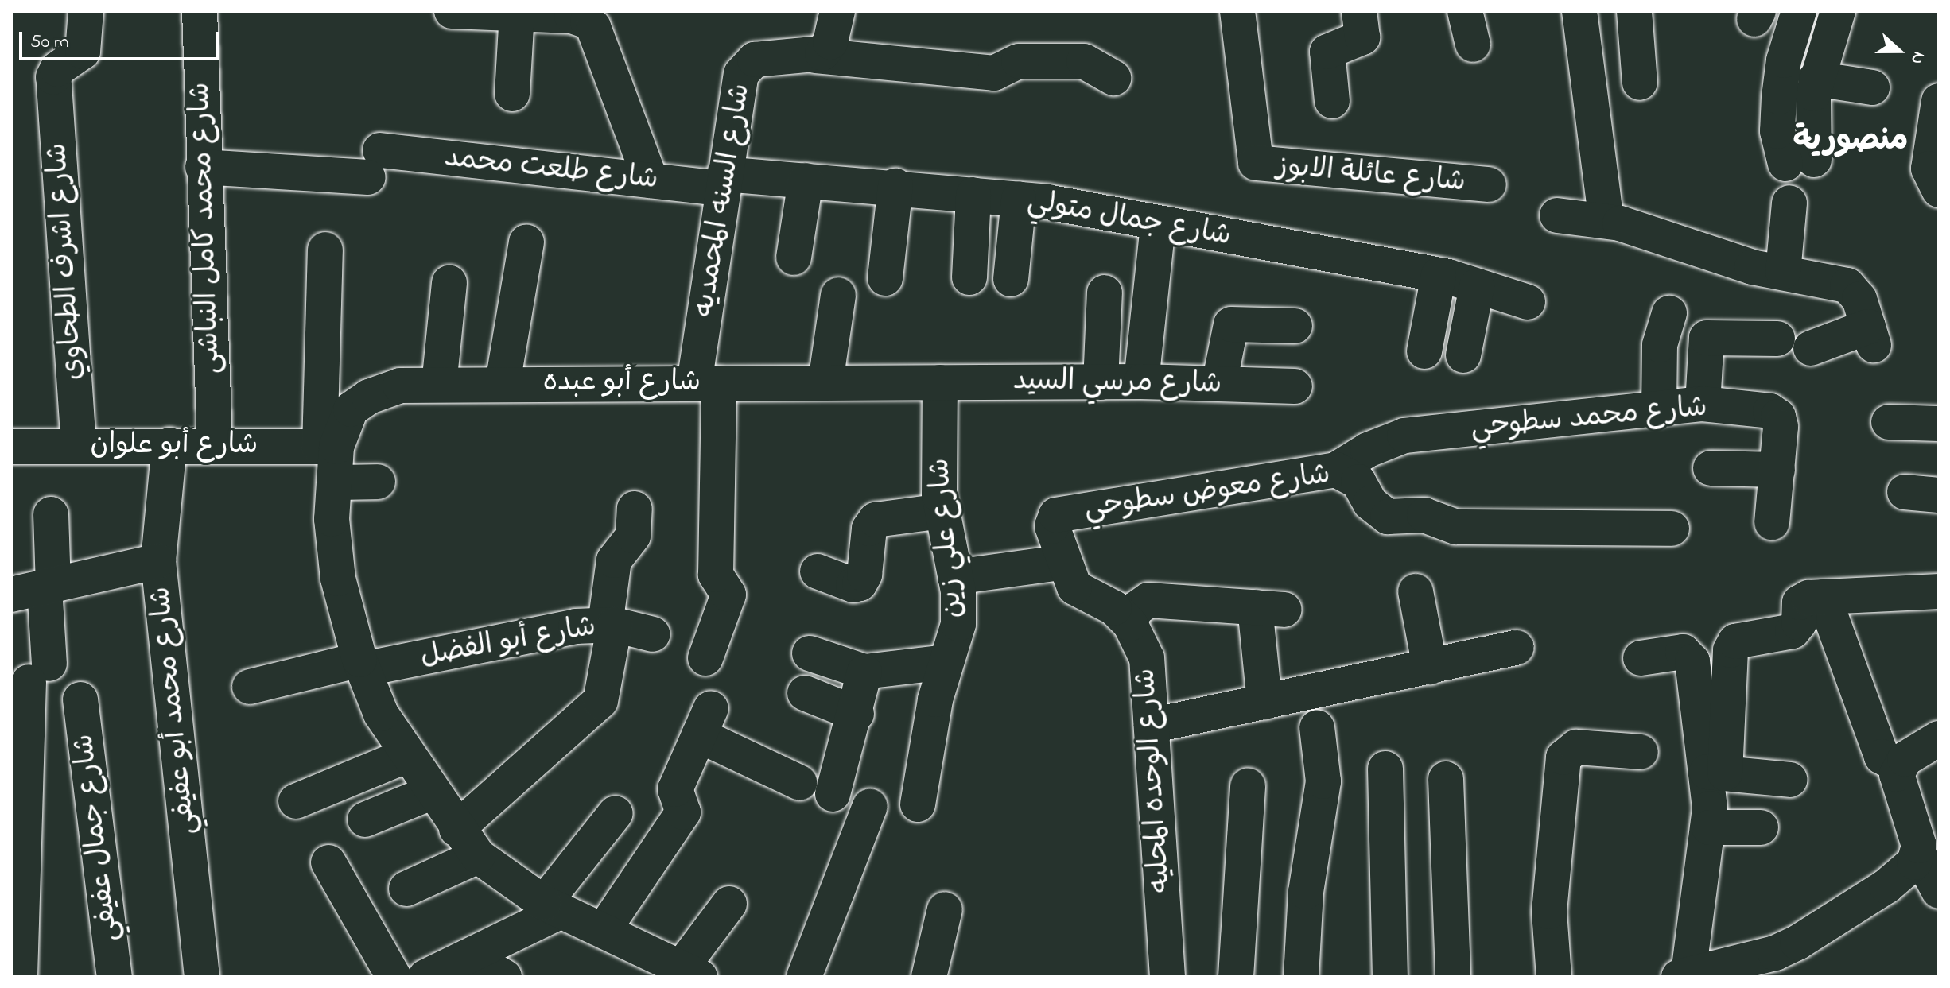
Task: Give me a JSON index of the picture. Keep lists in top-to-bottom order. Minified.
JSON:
{"streets":{"street":["شارع طلعت محمد","شارع عائلة الابوز","شارع السنه المحمديه","شارع جمال متولي","شارع محمد كامل النباشى","شارع اشرف الطحاوي","شارع أبو عبده","شارع مرسي السيد","شارع محمد سطوحي","شارع أبو علوان","شارع معوض سطوحي","شارع علي زين","شارع أبو الفضل","شارع محمد أبو عفيفي","شارع الوحده المحليه","شارع جمال عفيفي"]},"crossings":[["شارع طلعت محمد","شارع السنه المحمديه"],["شارع طلعت محمد","شارع جمال متولي"],["شارع طلعت محمد","شارع محمد كامل النباشى"],["شارع السنه المحمديه","شارع جمال متولي"],["شارع السنه المحمديه","شارع أبو عبده"],["شارع محمد كامل النباشى","شارع أبو علوان"],["شارع اشرف الطحاوي","شارع أبو علوان"],["شارع أبو عبده","شارع مرسي السيد"],["شارع أبو عبده","شارع أبو علوان"],["شارع أبو عبده","شارع علي زين"],["شارع مرسي السيد","شارع علي زين"],["شارع محمد سطوحي","شارع معوض سطوحي"],["شارع أبو علوان","شارع محمد أبو عفيفي"],["شارع معوض سطوحي","شارع الوحده المحليه"]],"districts":["منصورية"],"scale_bar":"50 m","north":"right"}
